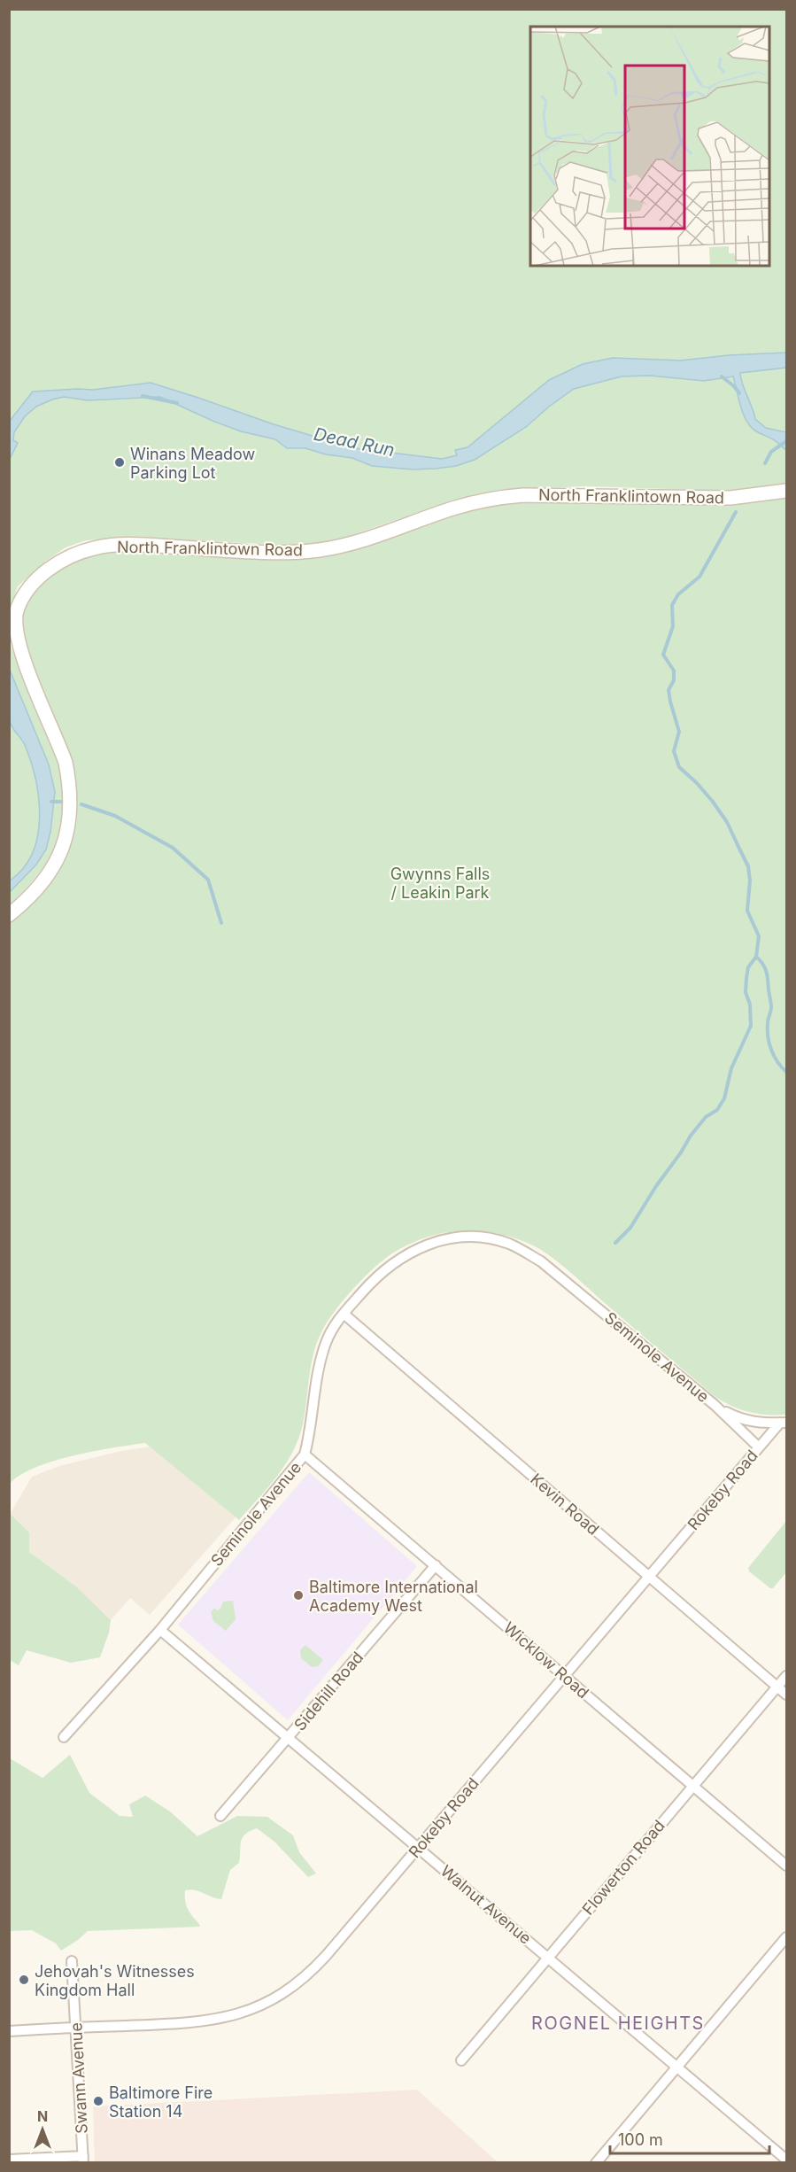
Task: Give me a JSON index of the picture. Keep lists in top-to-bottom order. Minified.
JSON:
{"streets":{"street":["North Franklintown Road","Seminole Avenue","Rokeby Road","Kevin Road","Wicklow Road","Sidehill Road","Flowerton Road","Walnut Avenue","Swann Avenue"]},"crossings":[["Seminole Avenue","Rokeby Road"],["Seminole Avenue","Kevin Road"],["Seminole Avenue","Wicklow Road"],["Seminole Avenue","Walnut Avenue"],["Rokeby Road","Kevin Road"],["Rokeby Road","Wicklow Road"],["Rokeby Road","Walnut Avenue"],["Rokeby Road","Swann Avenue"],["Kevin Road","Flowerton Road"],["Wicklow Road","Sidehill Road"],["Wicklow Road","Flowerton Road"],["Sidehill Road","Walnut Avenue"],["Flowerton Road","Walnut Avenue"]],"districts":["ROGNEL HEIGHTS"],"water":["Dead Run"],"parks":["Gwynns Falls / Leakin Park"],"places":["Winans Meadow Parking Lot","Baltimore International Academy West","Jehovah's Witnesses Kingdom Hall","Baltimore Fire Station 14"],"scale_bar":"100 m","north":"top"}
